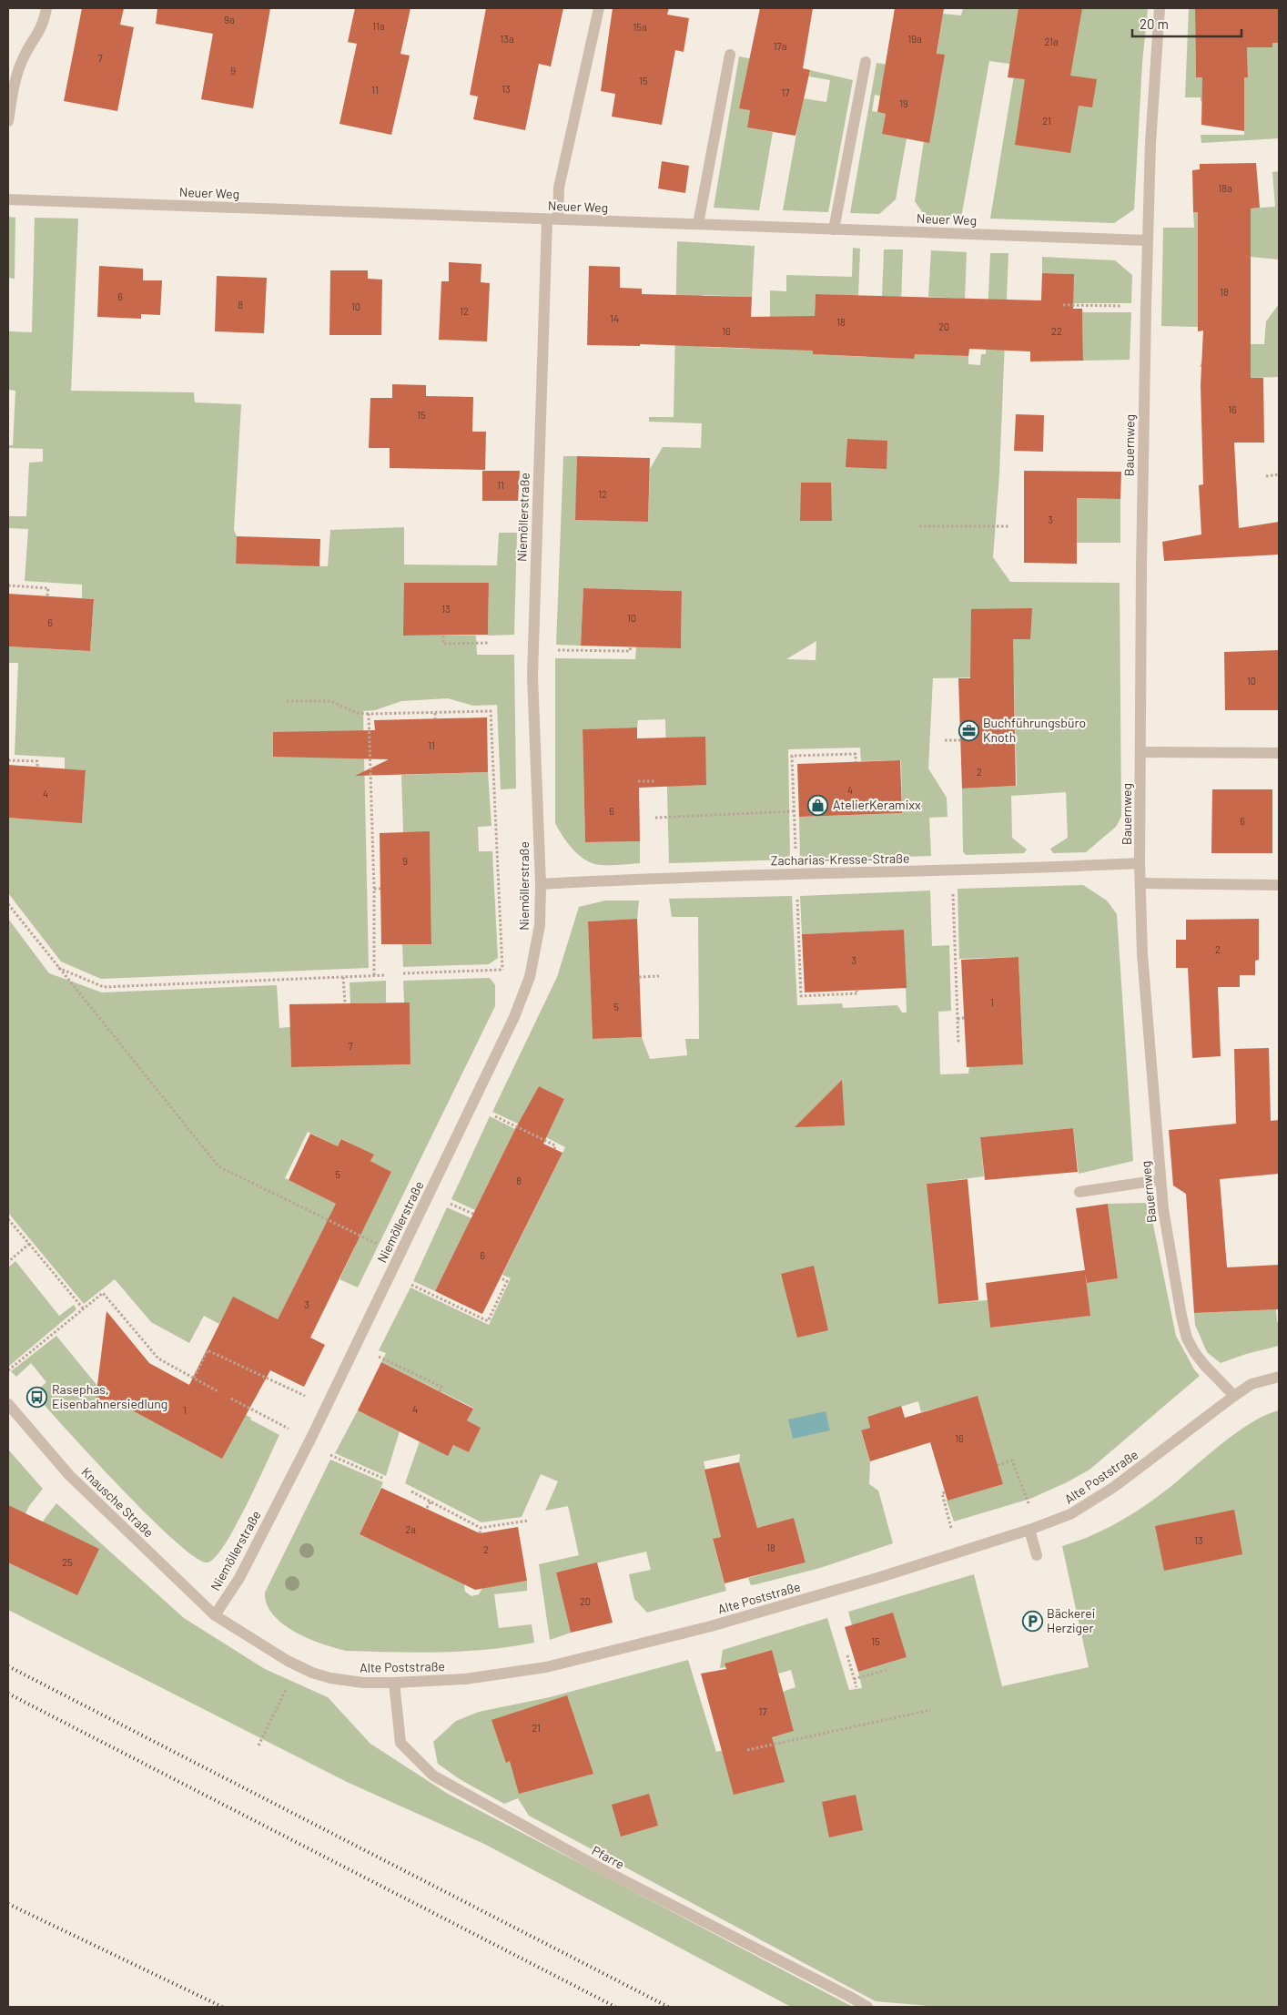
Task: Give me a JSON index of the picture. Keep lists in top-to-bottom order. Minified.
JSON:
{"streets":{"street":["Neuer Weg","Bauernweg","Niemöllerstraße","Zacharias-Kresse-Straße","Alte Poststraße","Knausche Straße","Pfarre"]},"crossings":[["Neuer Weg","Bauernweg"],["Neuer Weg","Niemöllerstraße"],["Bauernweg","Zacharias-Kresse-Straße"],["Bauernweg","Alte Poststraße"],["Niemöllerstraße","Zacharias-Kresse-Straße"],["Niemöllerstraße","Alte Poststraße"],["Niemöllerstraße","Knausche Straße"],["Alte Poststraße","Knausche Straße"],["Alte Poststraße","Pfarre"]],"places":{"office":["Buchführungsbüro Knoth"],"shop":["AtelierKeramixx"],"bus stop":["Rasephas, Eisenbahnersiedlung"],"parking":["Bäckerei Herziger"]},"house_numbers":["9a","11a","15a","13a","19a","21a","17a","7","9","15","13","11","17","19","21","18a","18","6","8","10","12","14","18","20","16","22","16","15","11","12","3","13","10","6","10","11","2","4","4","6","6","9","2","3","1","5","7","5","8","6","3","4","1","16","2a","13","18","2","25","20","15","17","21"],"scale_bar":"20 m"}
